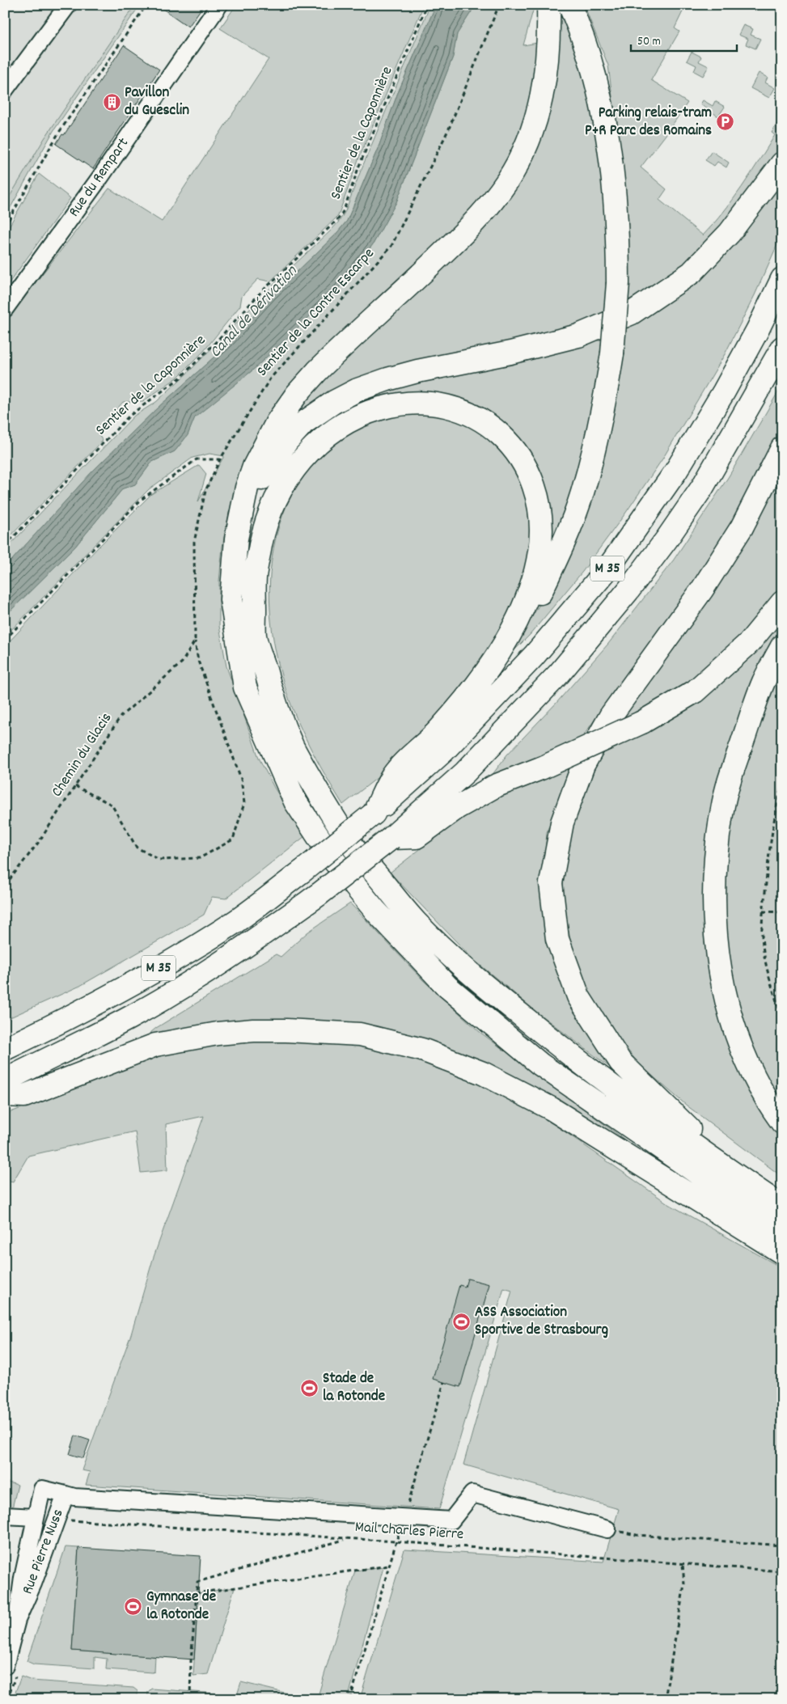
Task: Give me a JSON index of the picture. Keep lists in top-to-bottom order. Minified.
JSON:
{"streets":{"highway":["M 35"],"street":["Rue du Rempart","Rue Pierre Nuss"],"path":["Sentier de la Caponnière","Sentier de la Contre Escarpe","Chemin du Glacis","Mail Charles Pierre"]},"crossings":[["Mail Charles Pierre","Rue Pierre Nuss"]],"water":["Canal de Dérivation"],"places":{"building":["Pavillon du Guesclin"],"parking":["Parking relais-tram P+R Parc des Romains"],"sports":["ASS Association Sportive de Strasbourg","Stade de la Rotonde","Gymnase de la Rotonde"]},"scale_bar":"50 m"}
